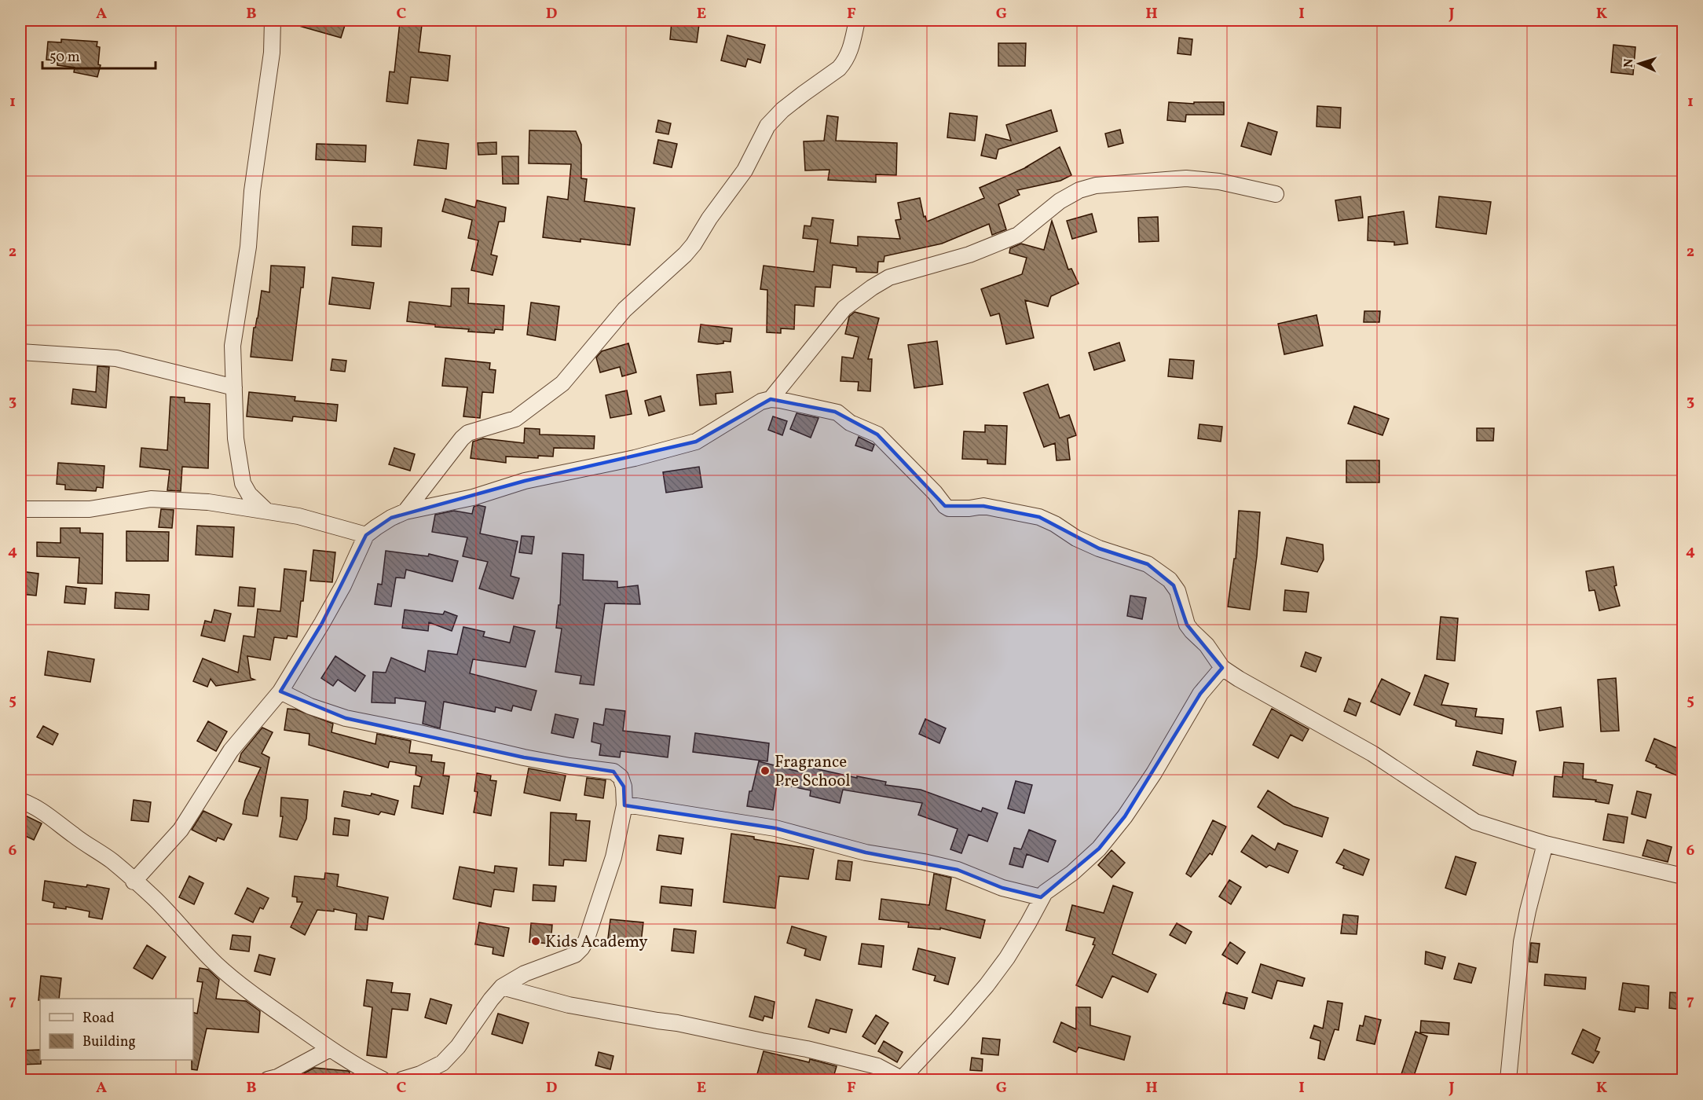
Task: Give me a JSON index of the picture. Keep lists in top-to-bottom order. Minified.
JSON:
{"places":["Fragrance Pre School","Kids Academy"],"legend":["Road","Building"],"scale_bar":"50 m","north":"left","grid":{"columns":["A","B","C","D","E","F","G","H","I","J","K"],"rows":["1","2","3","4","5","6","7"]}}
